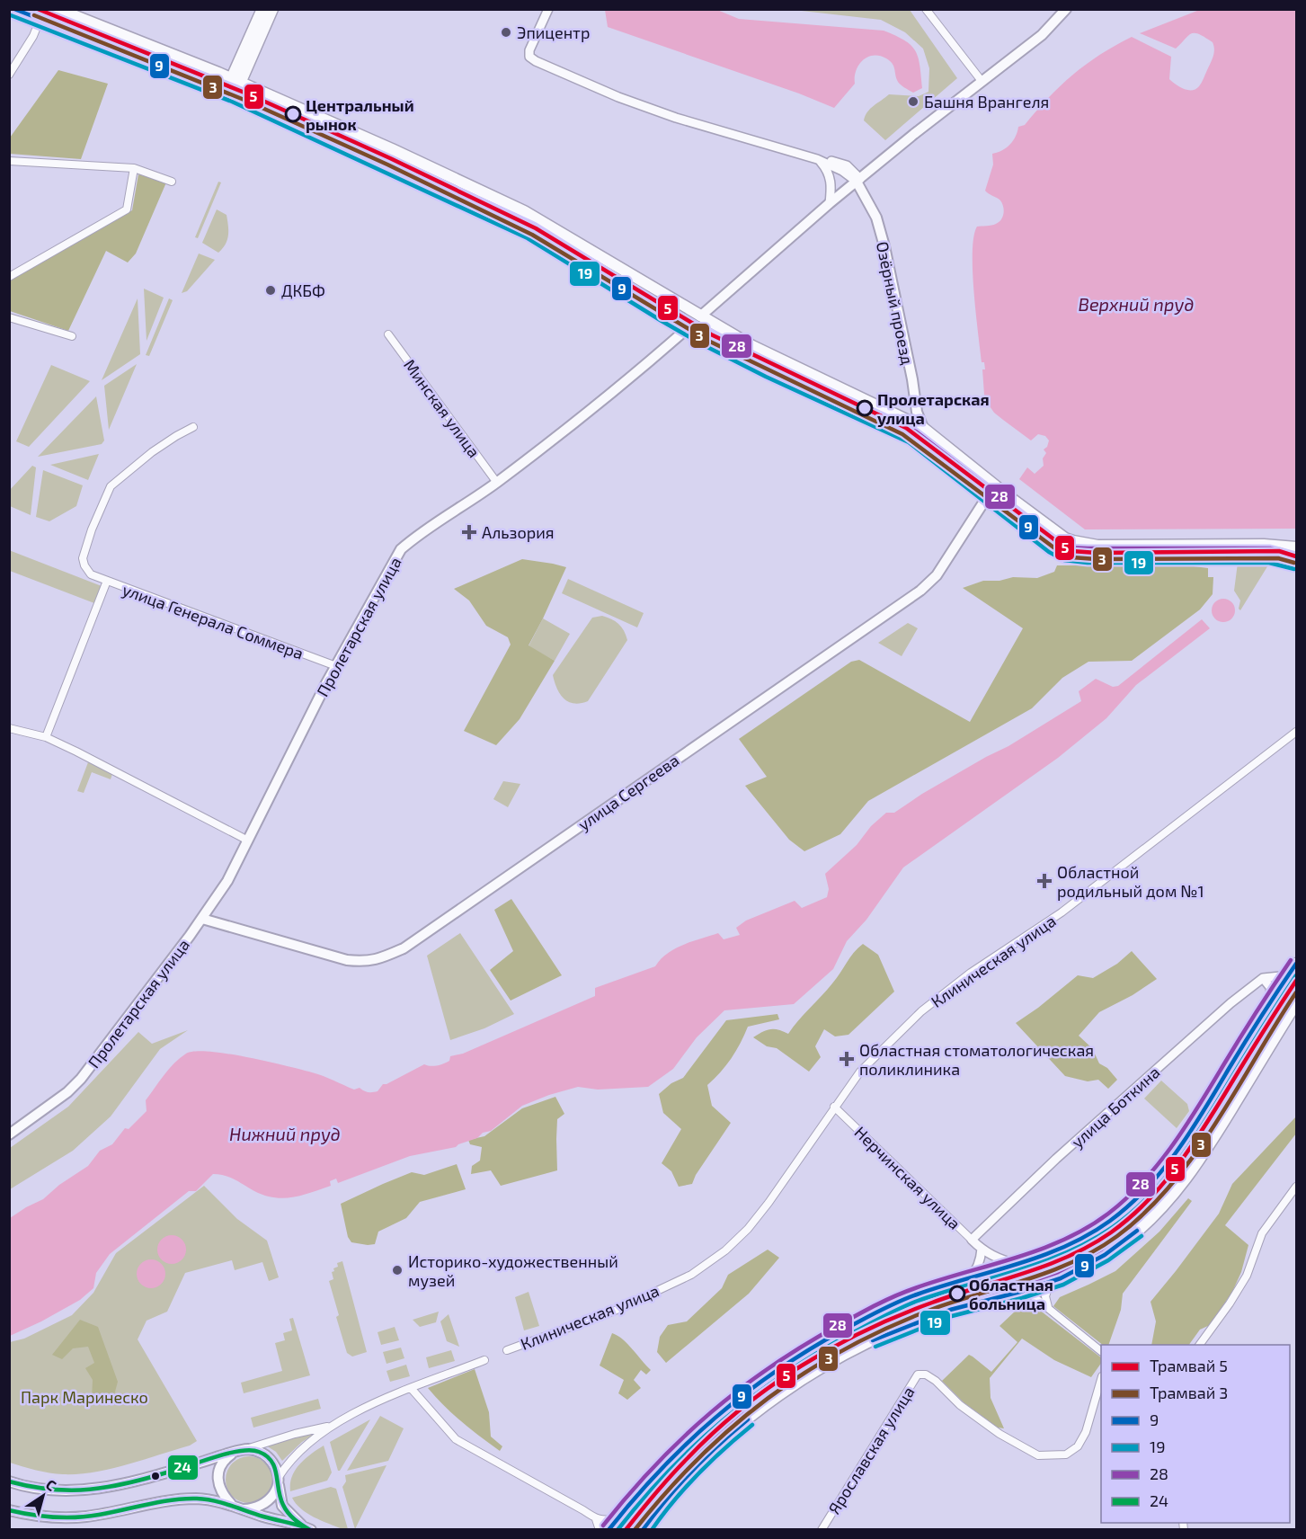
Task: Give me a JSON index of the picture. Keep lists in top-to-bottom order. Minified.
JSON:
{"streets":{"main road":["Озёрный проезд","Пролетарская улица","улица Сергеева"],"street":["Минская улица","улица Генерала Соммера","Клиническая улица","улица Боткина","Нерчинская улица","Ярославская улица"]},"crossings":[["Озёрный проезд","Пролетарская улица"],["Минская улица","Пролетарская улица"],["улица Генерала Соммера","Пролетарская улица"],["Пролетарская улица","улица Сергеева"],["Клиническая улица","Нерчинская улица"],["улица Боткина","Нерчинская улица"]],"water":["Верхний пруд","Нижний пруд"],"parks":["Парк Маринеско"],"places":{"other":["Эпицентр","Башня Врангеля","Центральный рынок","ДКБФ","Пролетарская улица","Историко-художественный музей","Областная больница"],"health":["Альзория","Областной родильный дом №1","Областная стоматологическая поликлиника"]},"lines":["tram line 5","transit line 9","transit line 28","tram line 3","transit line 19","transit line 24"],"legend":["Трамвай 5","Трамвай 3","9","19","28","24"],"north":"top right"}
